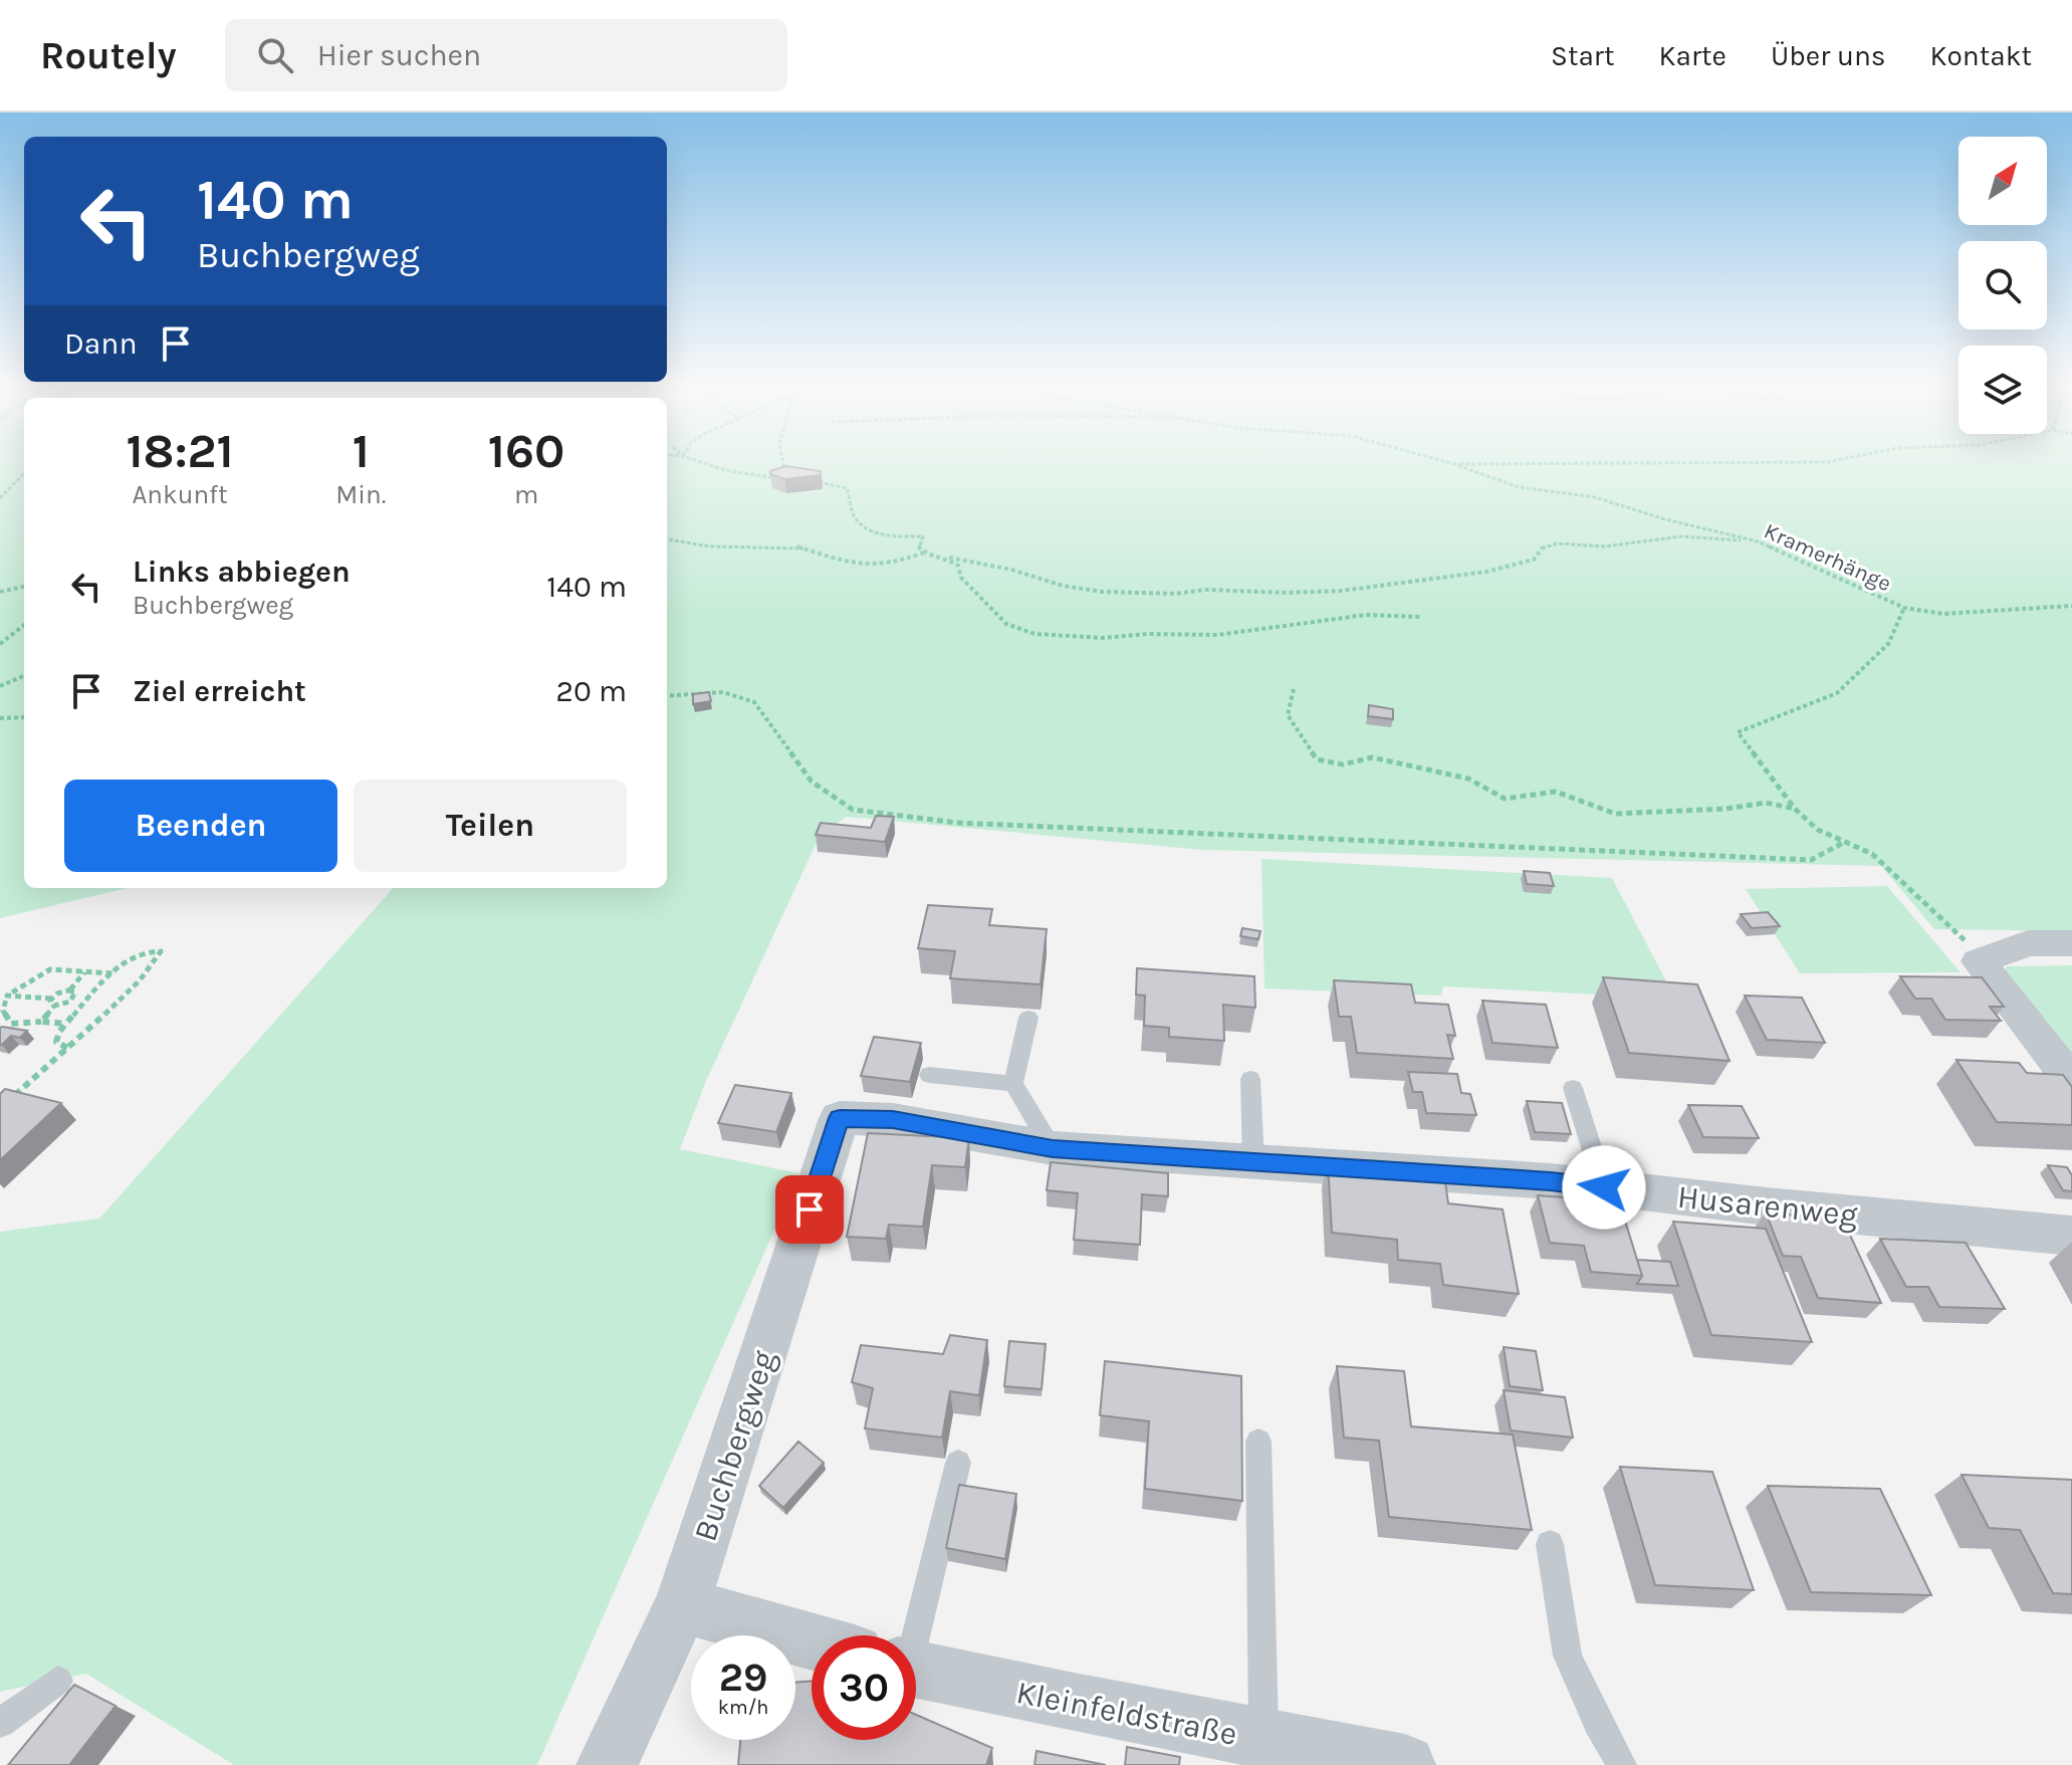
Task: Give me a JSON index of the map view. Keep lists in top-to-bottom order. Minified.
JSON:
{"streets":{"street":["Husarenweg","Buchbergweg","Kleinfeldstraße"],"path":["Kramerhänge"]},"crossings":[["Husarenweg","Buchbergweg"],["Buchbergweg","Kleinfeldstraße"]],"north":"top right","page":{"header":"Routely","search":"Hier suchen","nav":["Start","Karte","Über uns","Kontakt"],"turn":["140 m","Buchbergweg"],"then":"Dann","eta":["18:21","Ankunft","1","Min.","160","m"],"list":[{"name":"Links abbiegen","note":"Buchbergweg","value":"140 m"},{"name":"Ziel erreicht","value":"20 m"}],"buttons":["Beenden","Teilen"],"speed":"29 km/h","limit":"30"}}
